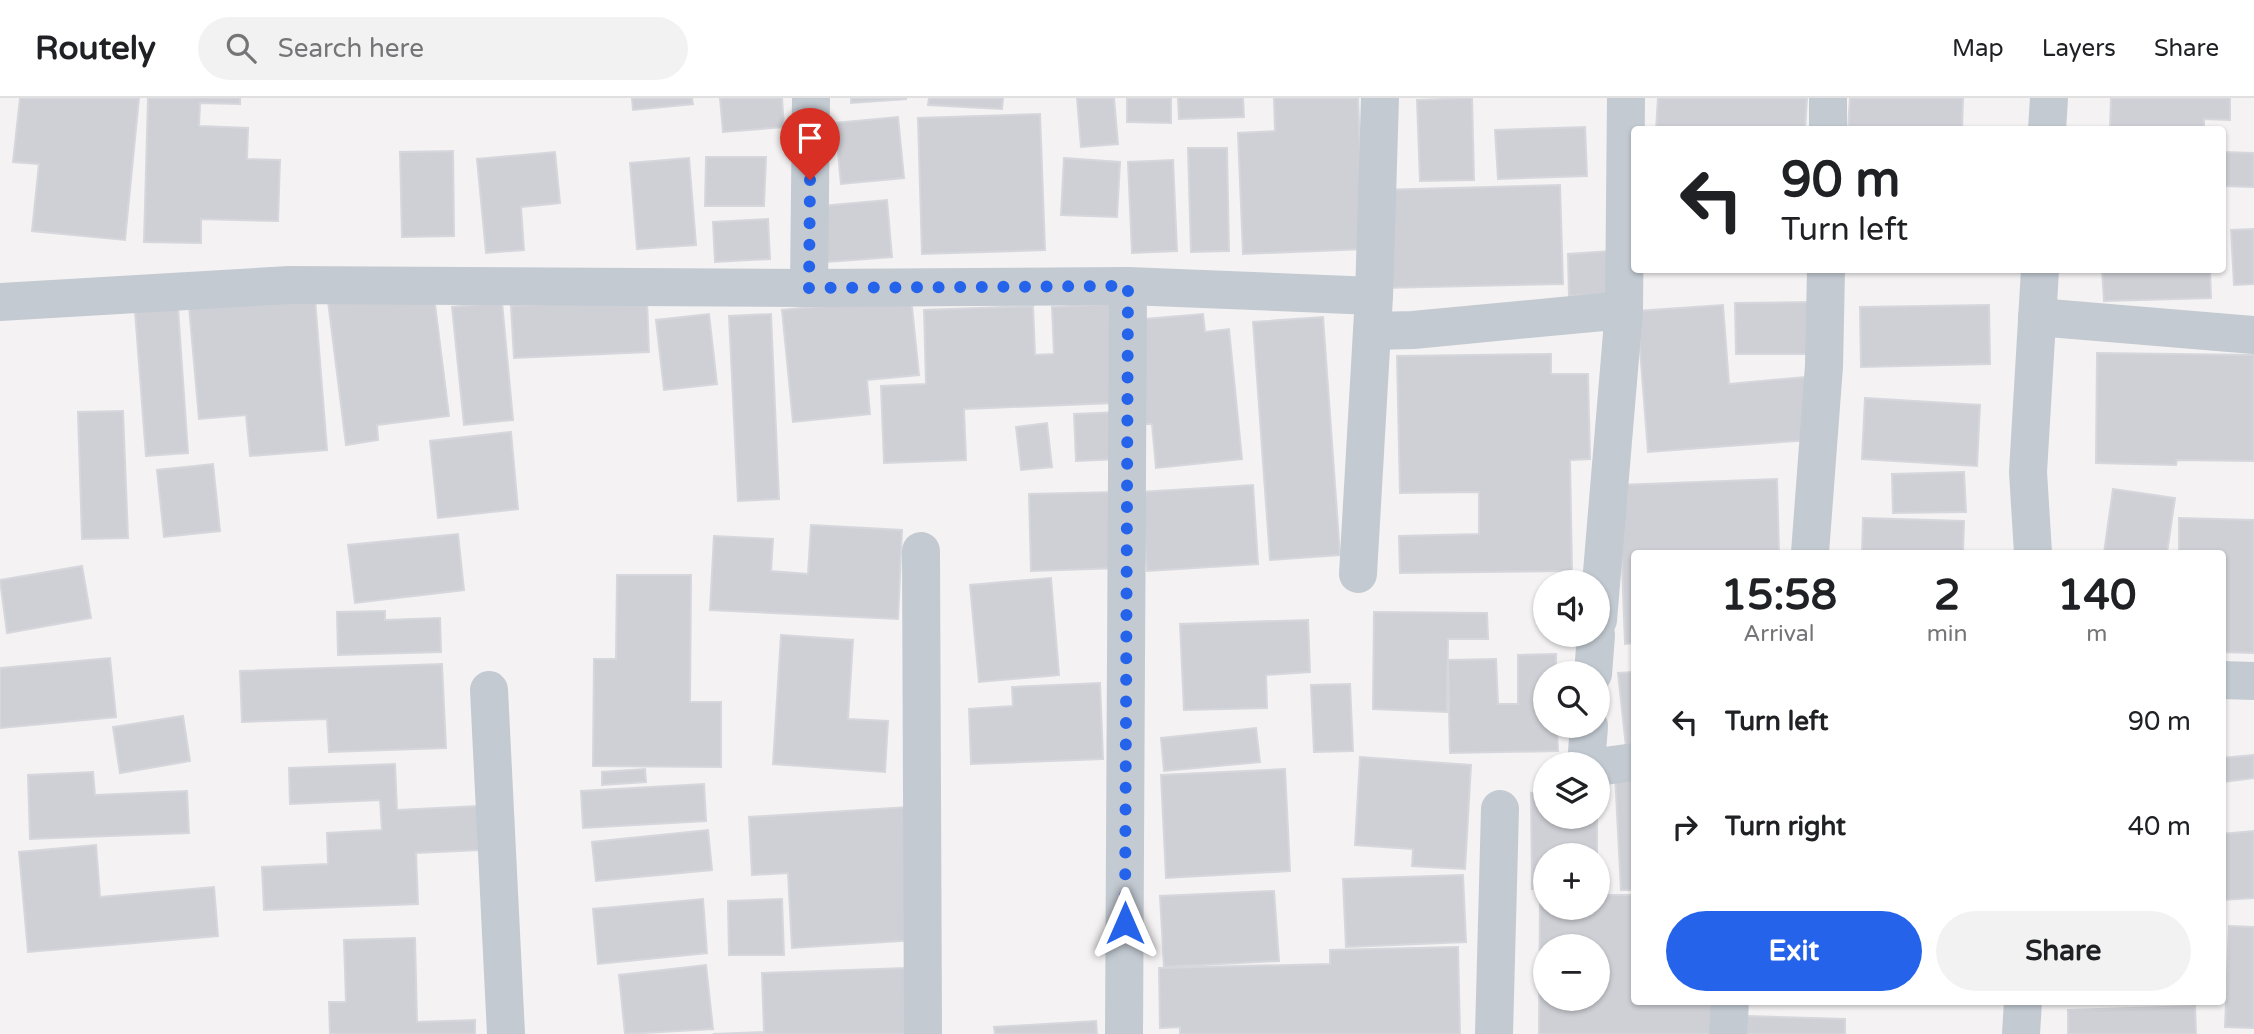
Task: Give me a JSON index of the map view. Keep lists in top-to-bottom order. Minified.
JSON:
{"page":{"header":"Routely","search":"Search here","nav":["Map","Layers","Share"],"turn":["90 m","Turn left"],"eta":["15:58","Arrival","2","min","140","m"],"map_buttons":["+","−"],"list":[{"name":"Turn left","value":"90 m"},{"name":"Turn right","value":"40 m"}],"buttons":["Exit","Share"]}}
